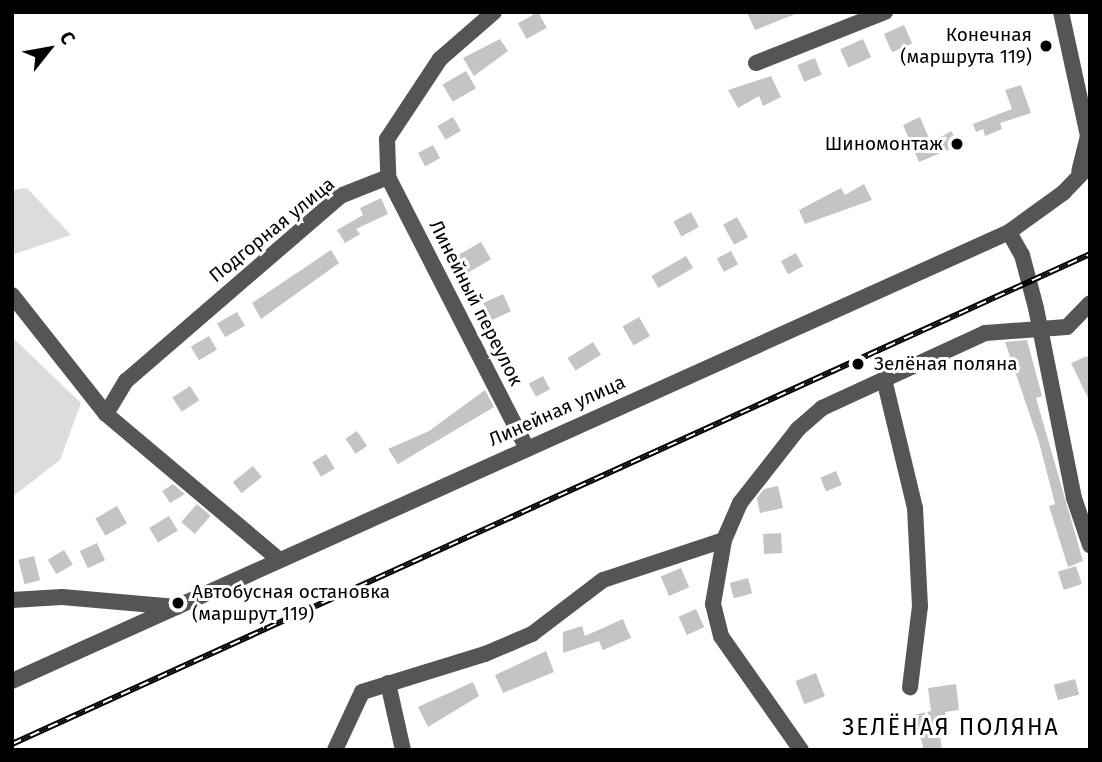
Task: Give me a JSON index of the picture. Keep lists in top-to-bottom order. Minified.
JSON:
{"streets":{"street":["Подгорная улица","Линейный переулок","Линейная улица"]},"crossings":[["Подгорная улица","Линейный переулок"],["Линейный переулок","Линейная улица"]],"districts":["ЗЕЛЁНАЯ ПОЛЯНА"],"places":["Конечная (маршрута 119)","Шиномонтаж","Зелёная поляна","Автобусная остановка (маршрут 119)"],"north":"top right"}
